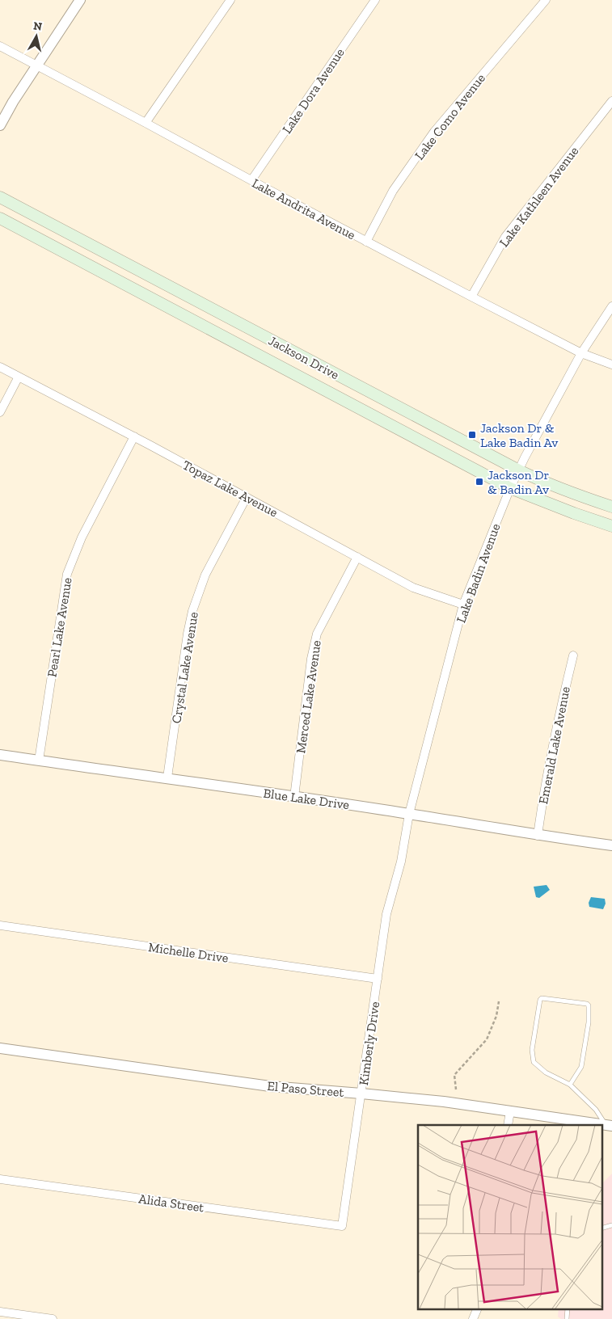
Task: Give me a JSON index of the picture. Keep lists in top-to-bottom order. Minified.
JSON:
{"streets":{"main road":["Jackson Drive"],"street":["Lake Dora Avenue","Lake Como Avenue","Lake Kathleen Avenue","Lake Andrita Avenue","Topaz Lake Avenue","Lake Badin Avenue","Pearl Lake Avenue","Crystal Lake Avenue","Merced Lake Avenue","Emerald Lake Avenue","Blue Lake Drive","Michelle Drive","Kimberly Drive","El Paso Street","Alida Street"]},"crossings":[["Lake Dora Avenue","Lake Andrita Avenue"],["Lake Como Avenue","Lake Andrita Avenue"],["Lake Kathleen Avenue","Lake Andrita Avenue"],["Lake Andrita Avenue","Lake Badin Avenue"],["Jackson Drive","Lake Badin Avenue"],["Topaz Lake Avenue","Lake Badin Avenue"],["Topaz Lake Avenue","Pearl Lake Avenue"],["Topaz Lake Avenue","Crystal Lake Avenue"],["Topaz Lake Avenue","Merced Lake Avenue"],["Lake Badin Avenue","Blue Lake Drive"],["Lake Badin Avenue","Kimberly Drive"],["Pearl Lake Avenue","Blue Lake Drive"],["Crystal Lake Avenue","Blue Lake Drive"],["Merced Lake Avenue","Blue Lake Drive"],["Emerald Lake Avenue","Blue Lake Drive"],["Michelle Drive","Kimberly Drive"],["Kimberly Drive","El Paso Street"],["Kimberly Drive","Alida Street"]],"places":{"transit":["Jackson Dr & Lake Badin Av","Jackson Dr & Badin Av"]},"north":"top"}
